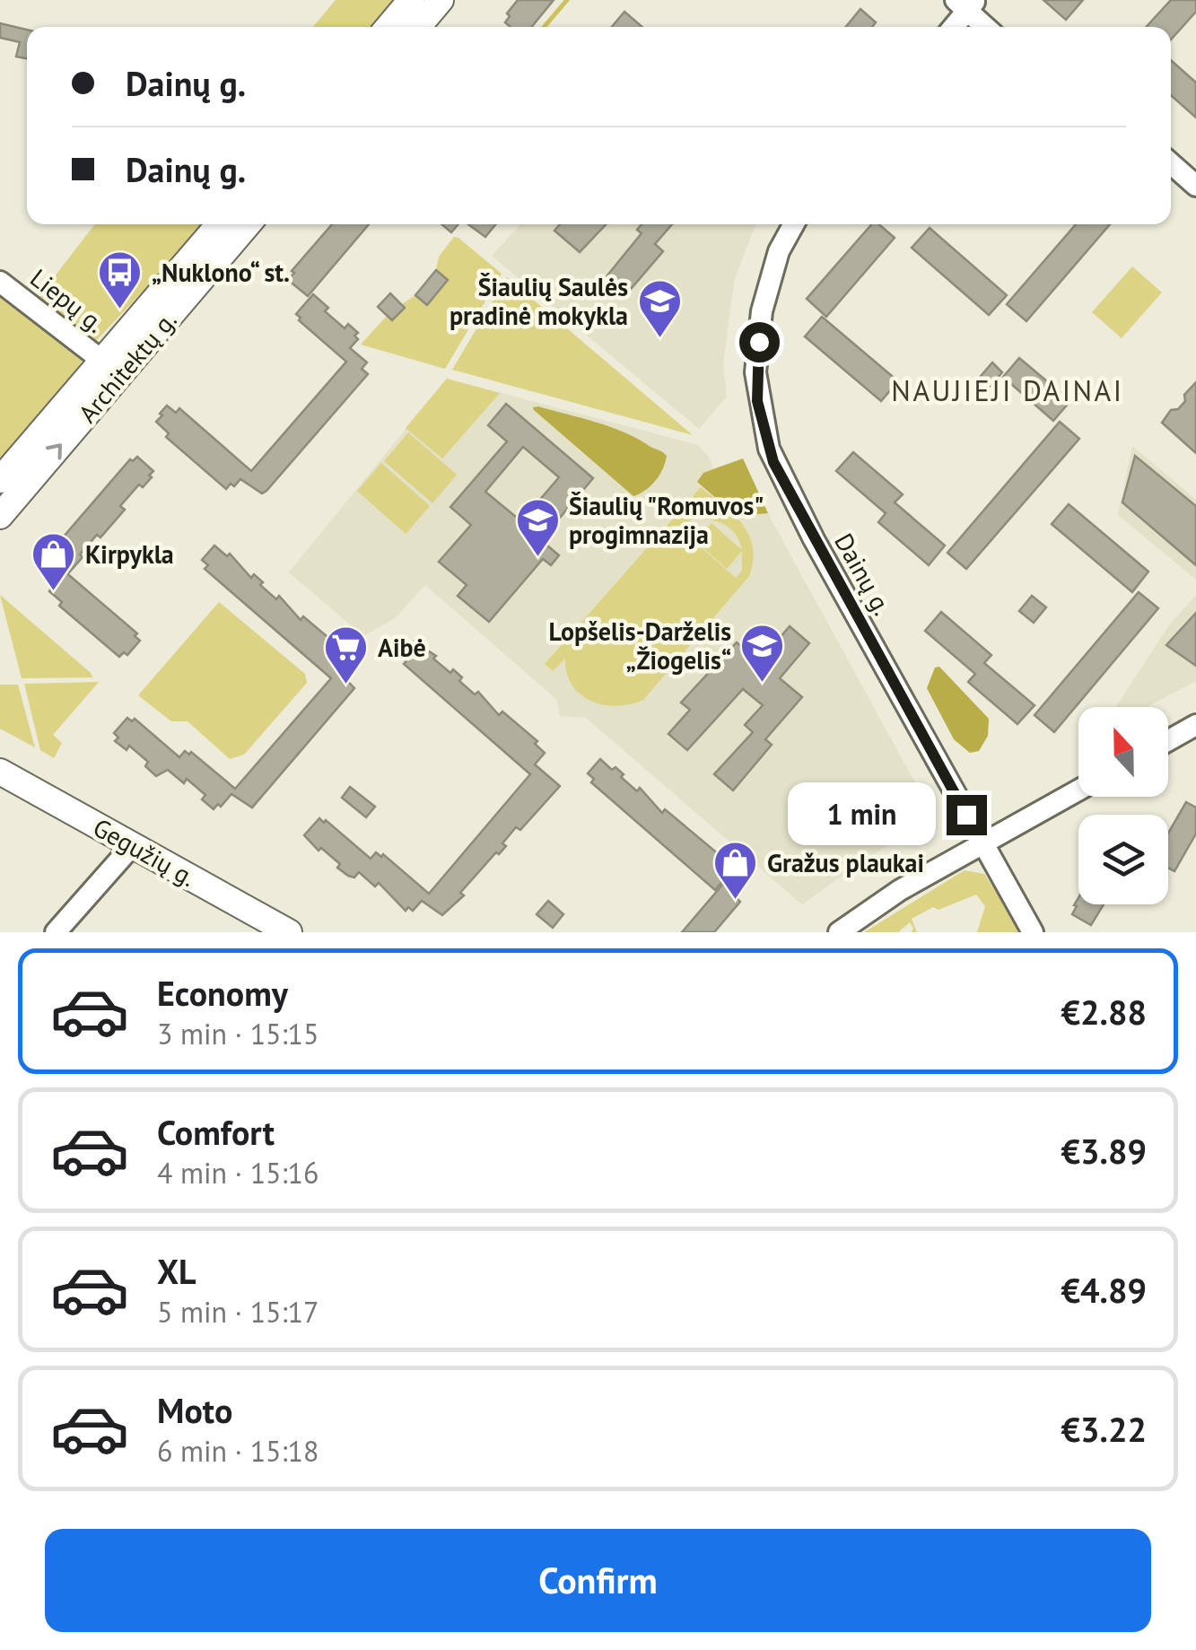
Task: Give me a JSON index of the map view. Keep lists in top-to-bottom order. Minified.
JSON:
{"streets":{"main road":["Architektų g.","Gegužių g."],"street":["Liepų g.","Dainų g."]},"crossings":[["Liepų g.","Architektų g."]],"districts":["NAUJIEJI DAINAI"],"places":{"bus stop":["„Nuklono“ st."],"school or university":["Šiaulių Saulės pradinė mokykla","Šiaulių \"Romuvos\" progimnazija","Lopšelis-Darželis „Žiogelis“"],"shop":["Kirpykla","Gražus plaukai"],"supermarket":["Aibė"]},"north":"top","page":{"banner":["Dainų g.","Dainų g."],"bubble":"1 min","list":[{"name":"Economy","note":"3 min · 15:15","value":"€2.88"},{"name":"Comfort","note":"4 min · 15:16","value":"€3.89"},{"name":"XL","note":"5 min · 15:17","value":"€4.89"},{"name":"Moto","note":"6 min · 15:18","value":"€3.22"}],"buttons":"Confirm"}}
